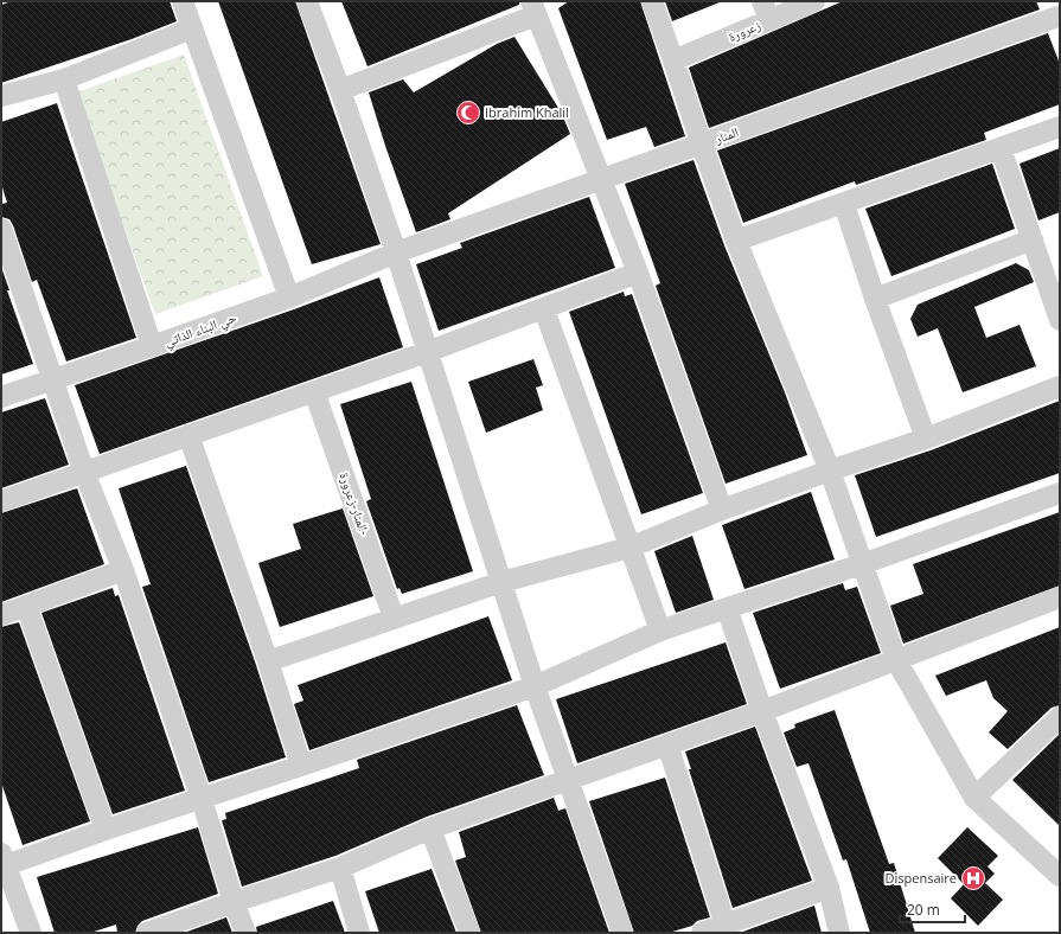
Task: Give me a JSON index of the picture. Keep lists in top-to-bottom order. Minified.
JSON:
{"streets":{"street":["زعرورة","المنار","حي البناء الذاتي","المنار-زعرورة-"]},"crossings":[["المنار","حي البناء الذاتي"]],"places":{"mosque":["Ibrahim Khalil"],"hospital":["Dispensaire"]},"scale_bar":"20 m"}
